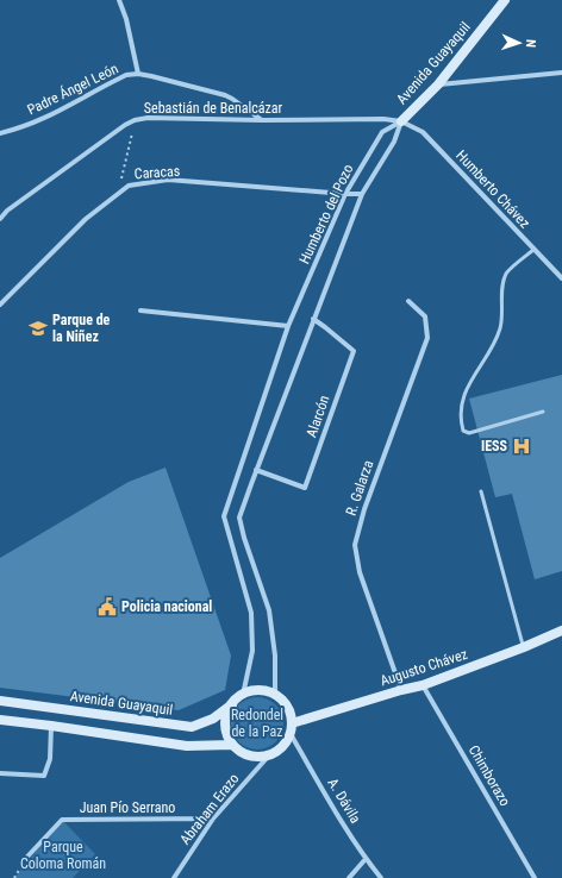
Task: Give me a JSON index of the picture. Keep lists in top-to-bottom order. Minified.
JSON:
{"streets":{"street":["Avenida Guayaquil","Padre Ángel León","Sebastián de Benalcázar","Caracas","Humberto Chávez","Humberto del Pozo","Alarcón","R. Galarza","Augusto Chávez","Chimborazo","A. Dávila","Juan Pío Serrano","Abraham Erazo"]},"crossings":[["Avenida Guayaquil","Sebastián de Benalcázar"],["Avenida Guayaquil","Humberto Chávez"],["Avenida Guayaquil","Humberto del Pozo"],["Avenida Guayaquil","Augusto Chávez"],["Avenida Guayaquil","A. Dávila"],["Avenida Guayaquil","Abraham Erazo"],["Padre Ángel León","Sebastián de Benalcázar"],["Sebastián de Benalcázar","Humberto Chávez"],["Sebastián de Benalcázar","Humberto del Pozo"],["Caracas","Humberto del Pozo"],["Humberto Chávez","Humberto del Pozo"],["Humberto del Pozo","Alarcón"],["Humberto del Pozo","Augusto Chávez"],["Humberto del Pozo","A. Dávila"],["Humberto del Pozo","Abraham Erazo"],["R. Galarza","Augusto Chávez"],["Augusto Chávez","Chimborazo"],["Augusto Chávez","A. Dávila"],["Augusto Chávez","Abraham Erazo"],["A. Dávila","Abraham Erazo"],["Juan Pío Serrano","Abraham Erazo"]],"parks":["Redondel de la Paz","Parque Coloma Román"],"places":{"school or university":["Parque de la Niñez"],"hospital":["IESS"],"public building":["Policia nacional"]},"north":"right"}
